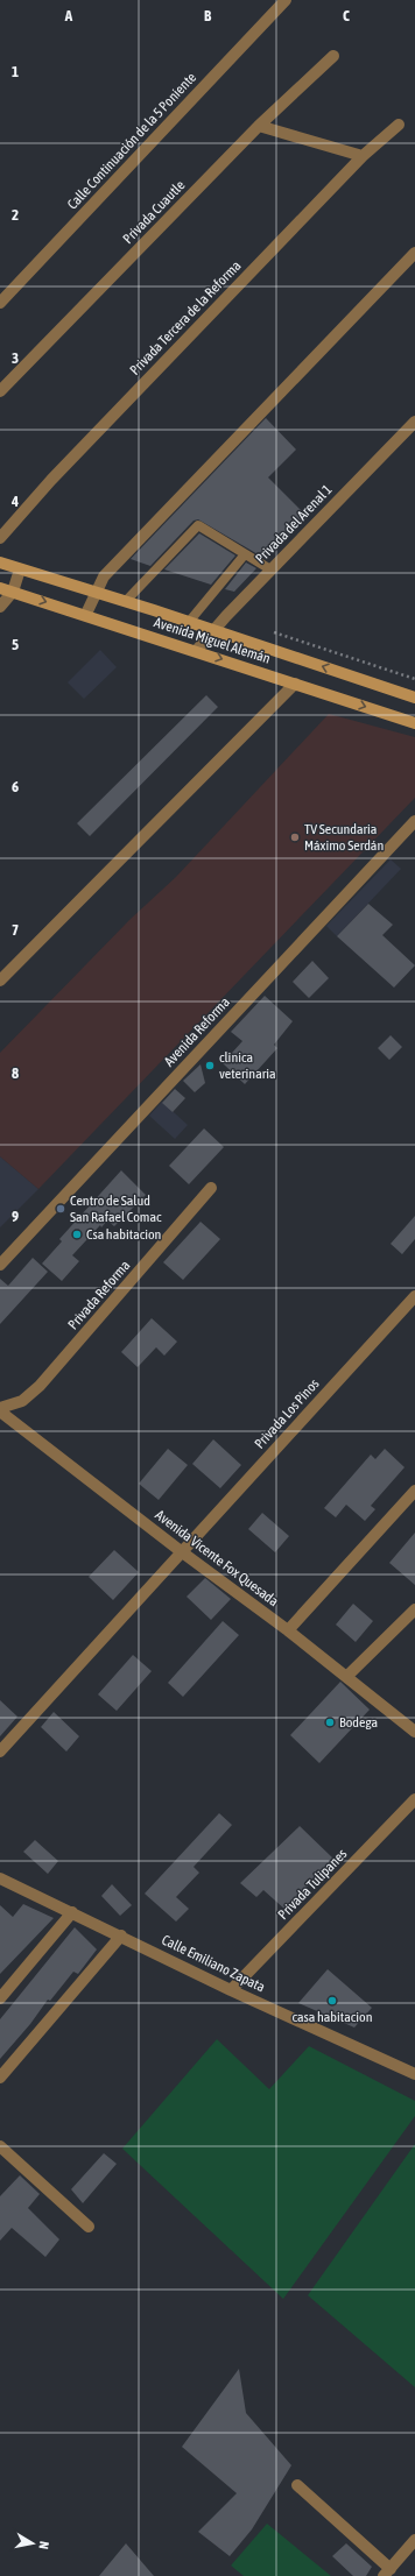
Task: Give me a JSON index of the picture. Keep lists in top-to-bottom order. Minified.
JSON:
{"streets":{"main road":["Avenida Miguel Alemán"],"street":["Calle Continuación de la 5 Poniente","Privada Cuautle","Privada Tercera de la Reforma","Privada del Arenal 1","Avenida Reforma","Privada Reforma","Privada Los Pinos","Avenida Vicente Fox Quesada","Privada Tulipanes","Calle Emiliano Zapata"]},"crossings":[["Privada del Arenal 1","Avenida Miguel Alemán"],["Privada Reforma","Avenida Vicente Fox Quesada"],["Privada Los Pinos","Avenida Vicente Fox Quesada"],["Privada Tulipanes","Calle Emiliano Zapata"]],"places":["TV Secundaria Máximo Serdán","clinica veterinaria","Centro de Salud San Rafael Comac","Csa habitacion","Bodega","casa habitacion"],"north":"right","grid":{"columns":["A","B","C"],"rows":["1","2","3","4","5","6","7","8","9"]}}
